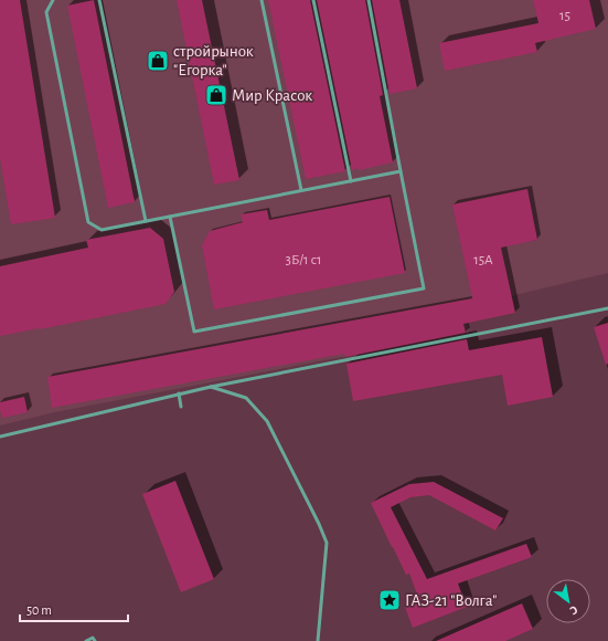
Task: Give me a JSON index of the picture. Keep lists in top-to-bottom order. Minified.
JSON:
{"places":{"shop":["стройрынок \"Егорка\"","Мир Красок"],"place":["ГАЗ-21 \"Волга\""]},"house_numbers":["15","3Б/1 с1","15А"],"scale_bar":"50 m","north":"bottom right"}
